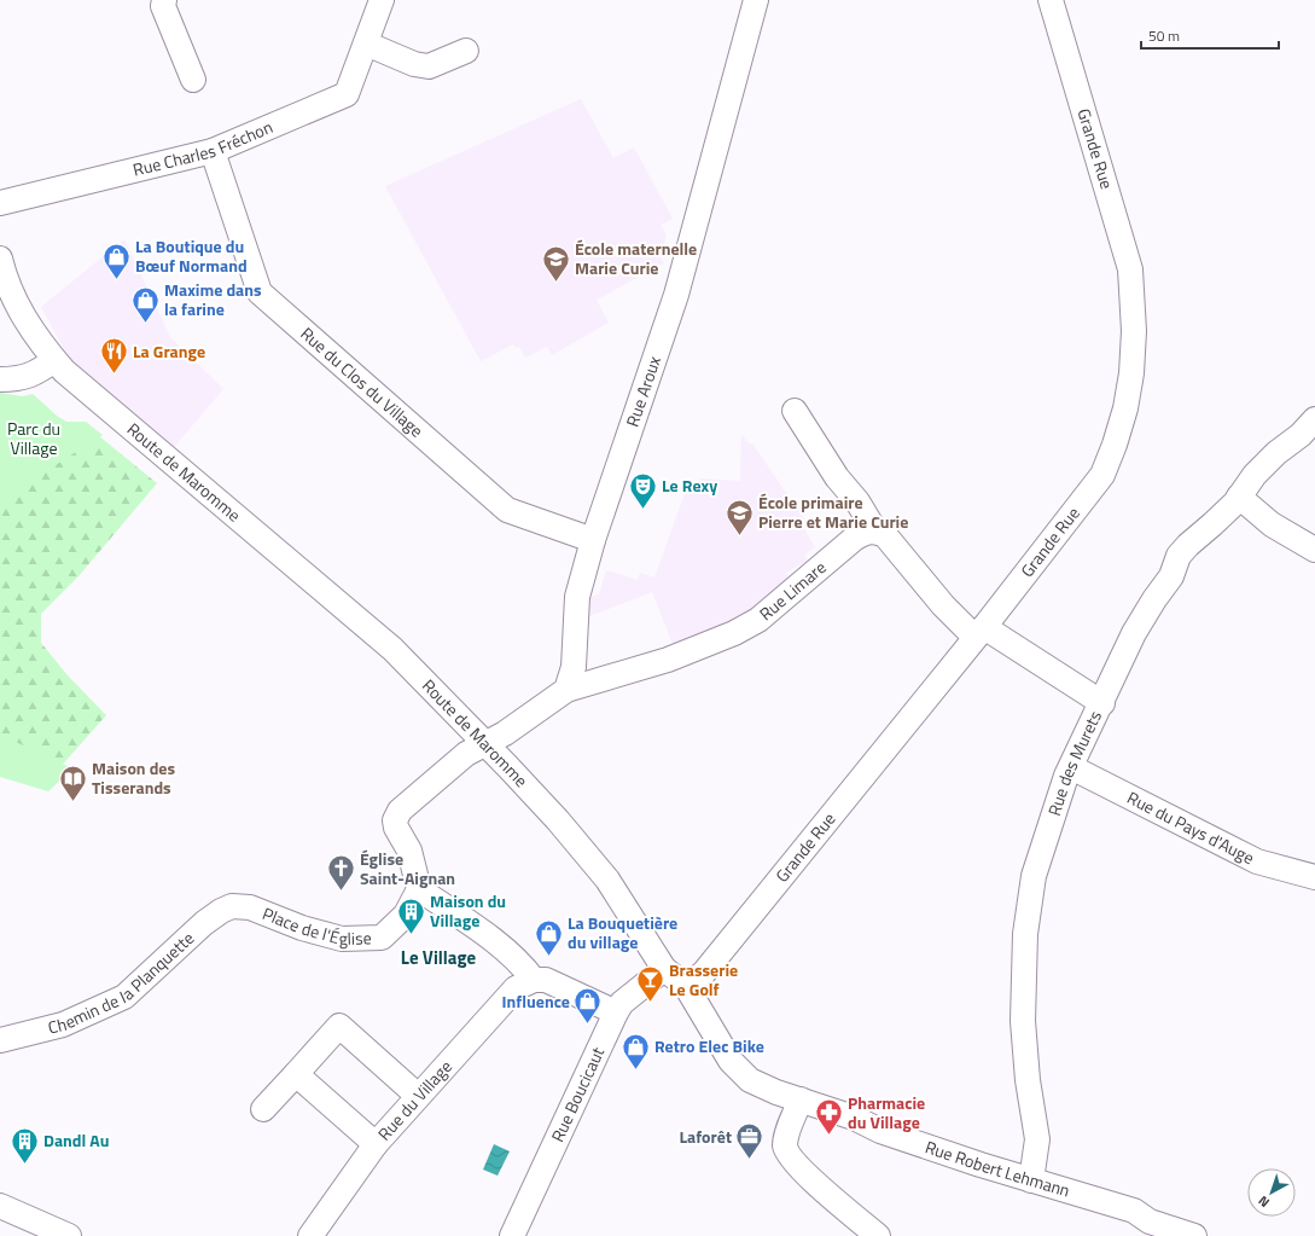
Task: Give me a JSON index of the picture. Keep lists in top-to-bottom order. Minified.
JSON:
{"streets":{"street":["Rue Charles Fréchon","Grande Rue","Rue du Clos du Village","Rue Aroux","Route de Maromme","Rue Limare","Rue des Murets","Rue du Pays d'Auge","Place de l'Église","Chemin de la Planquette","Rue Boucicaut","Rue du Village","Rue Robert Lehmann"]},"crossings":[["Rue Charles Fréchon","Rue du Clos du Village"],["Grande Rue","Route de Maromme"],["Rue du Clos du Village","Rue Aroux"],["Rue Aroux","Rue Limare"],["Route de Maromme","Rue Boucicaut"],["Route de Maromme","Rue Robert Lehmann"],["Rue des Murets","Rue du Pays d'Auge"],["Rue des Murets","Rue Robert Lehmann"],["Place de l'Église","Chemin de la Planquette"]],"districts":["Le Village"],"parks":["Parc du Village"],"places":{"shop":["La Boutique du Bœuf Normand","Maxime dans la farine","La Bouquetière du village","Influence","Retro Elec Bike"],"school or university":["École maternelle Marie Curie","École primaire Pierre et Marie Curie"],"restaurant":["La Grange"],"theatre":["Le Rexy"],"library":["Maison des Tisserands"],"church":["Église Saint-Aignan"],"building":["Maison du Village","Dandl Au"],"bar":["Brasserie Le Golf"],"pharmacy":["Pharmacie du Village"],"office":["Laforêt"]},"scale_bar":"50 m","north":"bottom left"}
